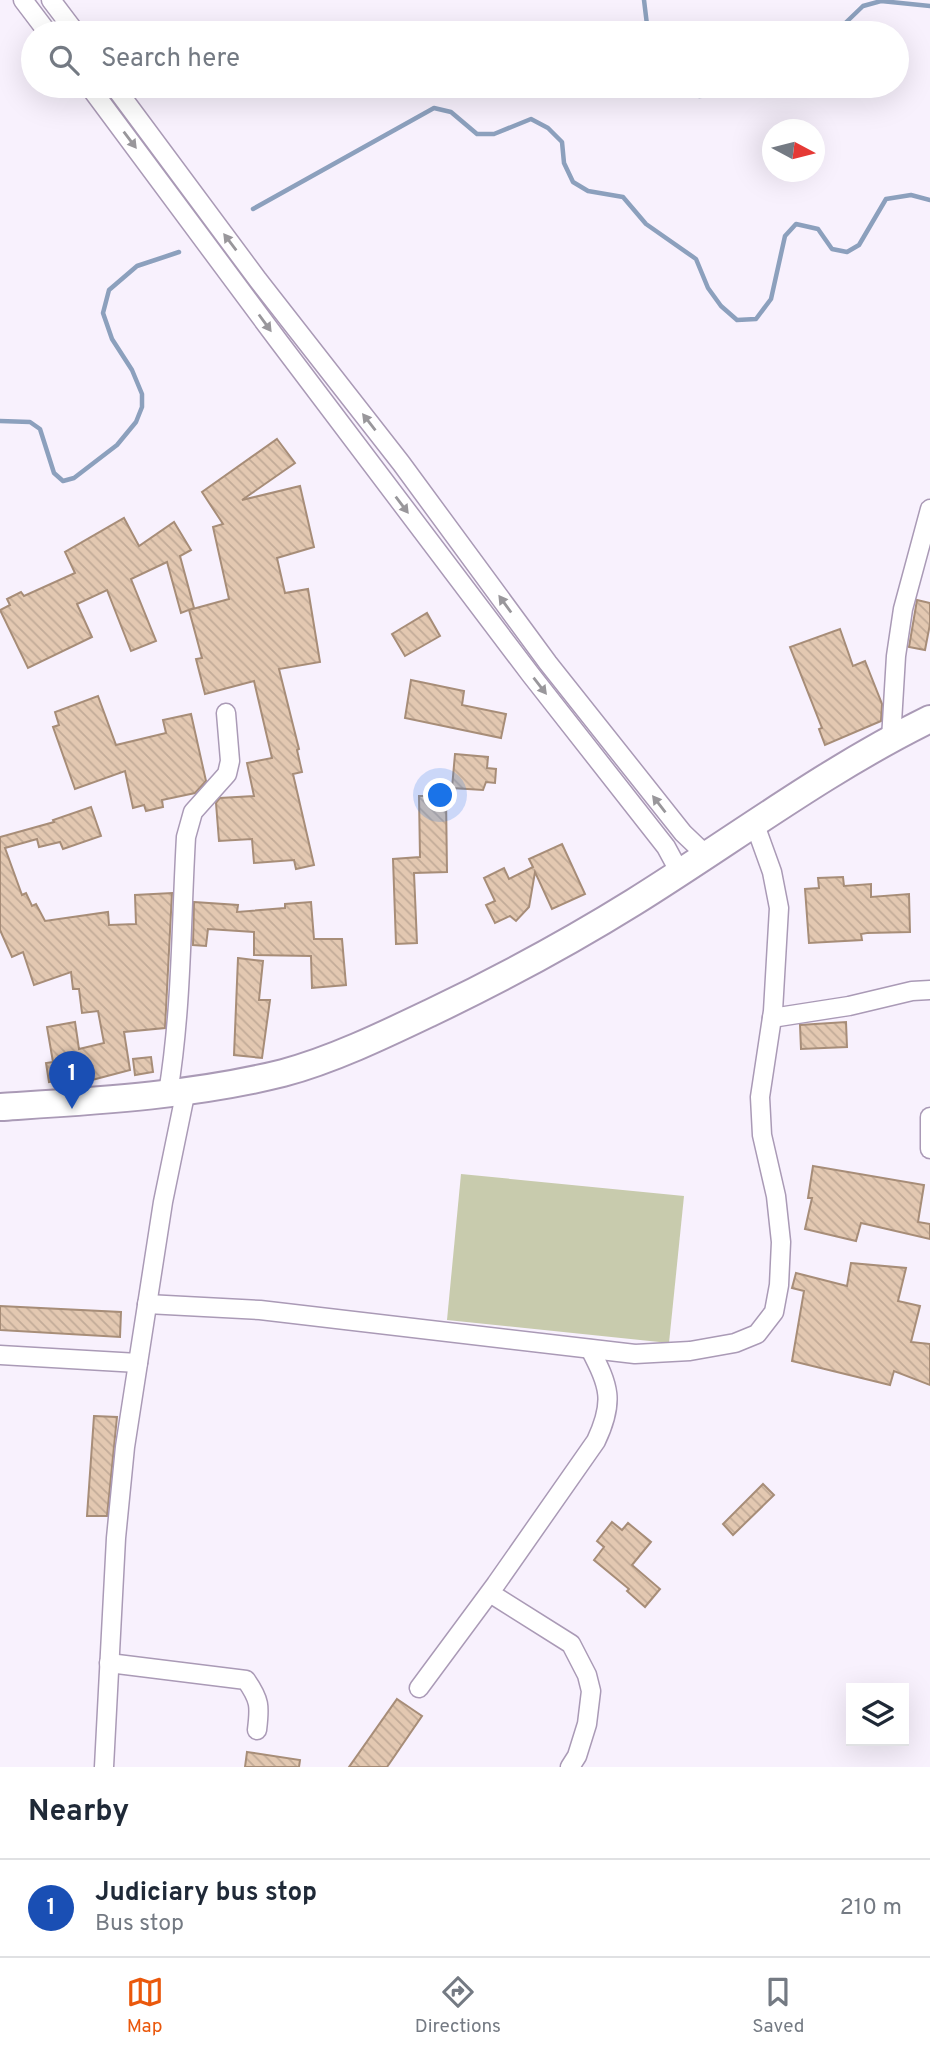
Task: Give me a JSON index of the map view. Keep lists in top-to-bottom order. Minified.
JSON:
{"north":"right","page":{"search":"Search here","pins":"1","heading":"Nearby","list":[{"mark":"1","name":"Judiciary bus stop","note":"Bus stop","value":"210 m"}],"nav":["Map","Directions","Saved"]}}
